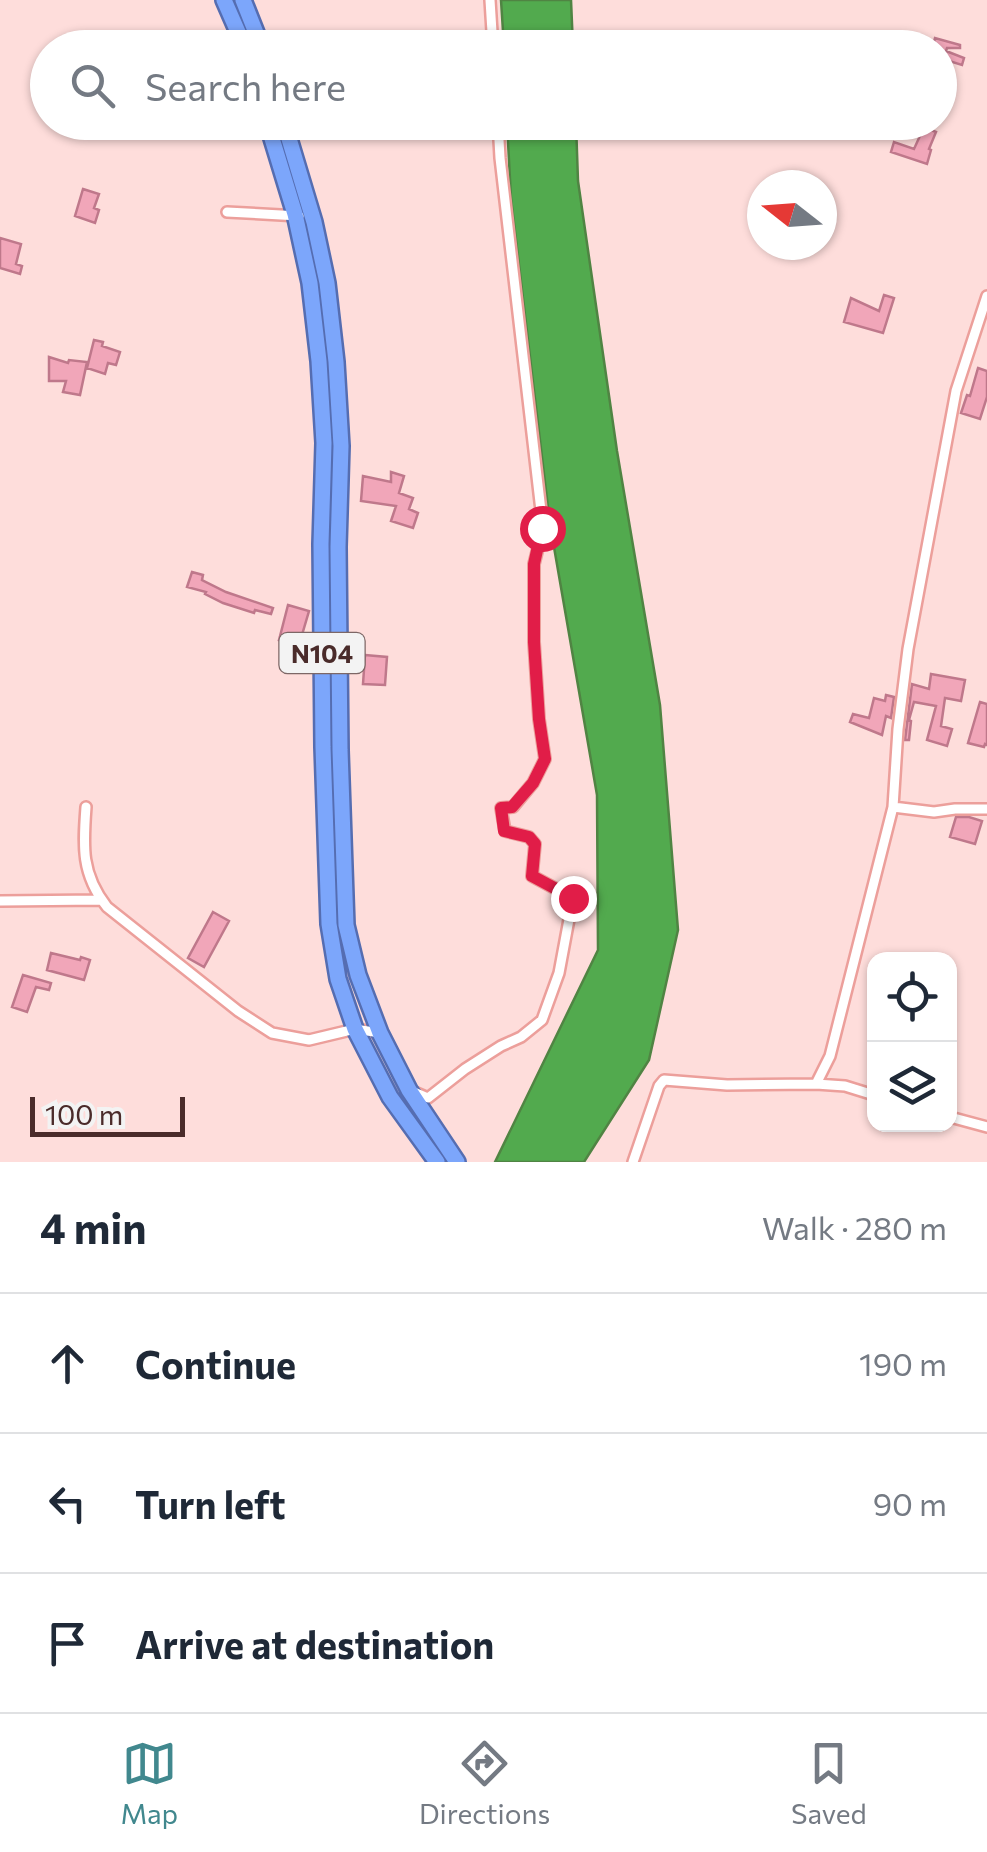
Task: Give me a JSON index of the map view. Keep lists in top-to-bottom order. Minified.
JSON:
{"streets":{"highway":["N104"]},"scale_bar":"100 m","north":"left","page":{"search":"Search here","scale":"100 m","heading":["4 min","Walk · 280 m"],"list":[["Continue","190 m"],["Turn left","90 m"],"Arrive at destination"],"nav":["Map","Directions","Saved"]}}
